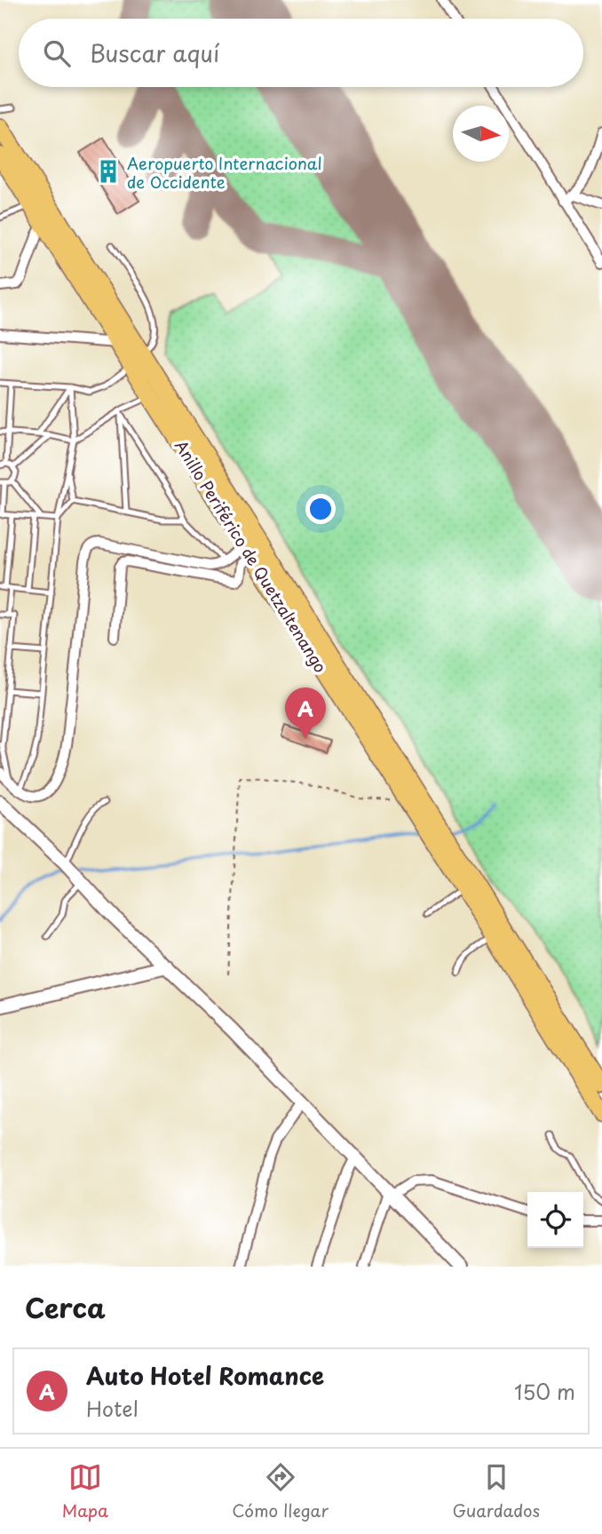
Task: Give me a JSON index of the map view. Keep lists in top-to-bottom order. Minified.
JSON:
{"streets":{"highway":["Anillo Periférico de Quetzaltenango"]},"places":{"building":["Aeropuerto Internacional de Occidente"]},"north":"right","page":{"search":"Buscar aquí","pins":"A","heading":"Cerca","list":[{"mark":"A","name":"Auto Hotel Romance","note":"Hotel","value":"150 m"}],"nav":["Mapa","Cómo llegar","Guardados"]}}
